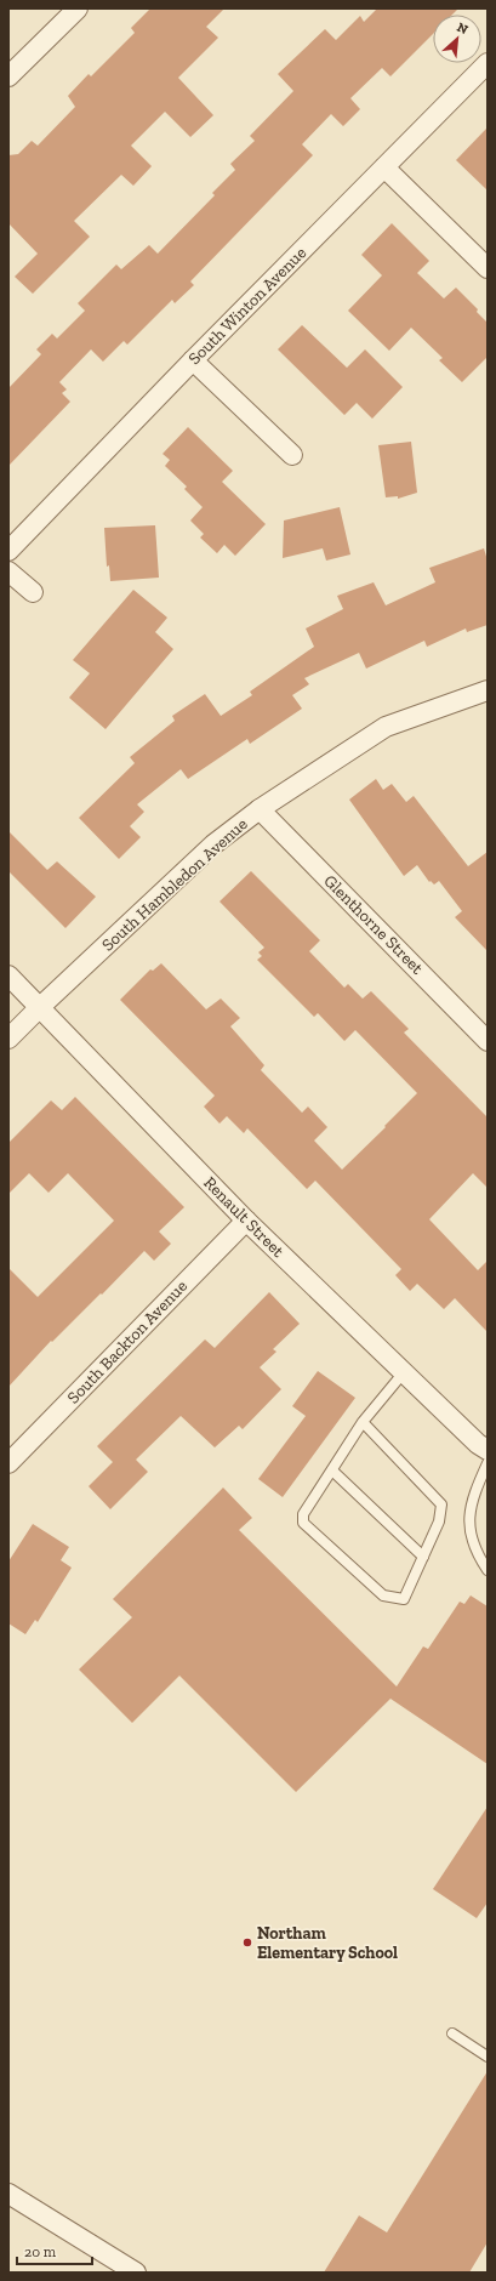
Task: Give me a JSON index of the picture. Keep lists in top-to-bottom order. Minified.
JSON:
{"streets":{"street":["South Winton Avenue","South Hambledon Avenue","Glenthorne Street","Renault Street","South Backton Avenue"]},"crossings":[["South Hambledon Avenue","Glenthorne Street"],["South Hambledon Avenue","Renault Street"],["Renault Street","South Backton Avenue"]],"places":["Northam Elementary School"],"scale_bar":"20 m","north":"top right"}
